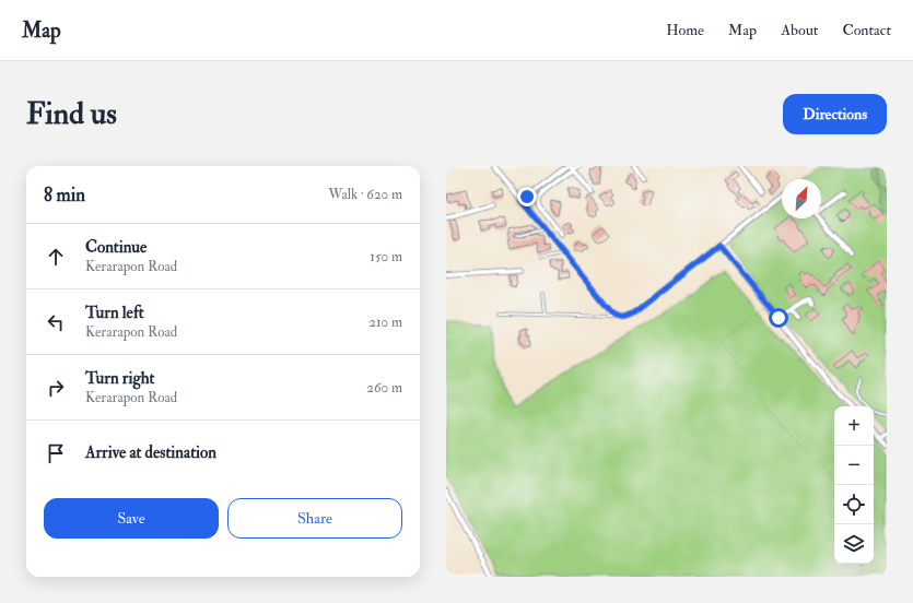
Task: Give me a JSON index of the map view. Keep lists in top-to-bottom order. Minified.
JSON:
{"north":"top right","page":{"header":"Map","nav":["Home","Map","About","Contact"],"buttons":["Directions",["Save","Share"]],"title":"Find us","heading":["8 min","Walk · 620 m"],"list":[["Continue","Kerarapon Road","150 m"],["Turn left","Kerarapon Road","210 m"],["Turn right","Kerarapon Road","260 m"],"Arrive at destination"],"map_buttons":["+","−"]}}
